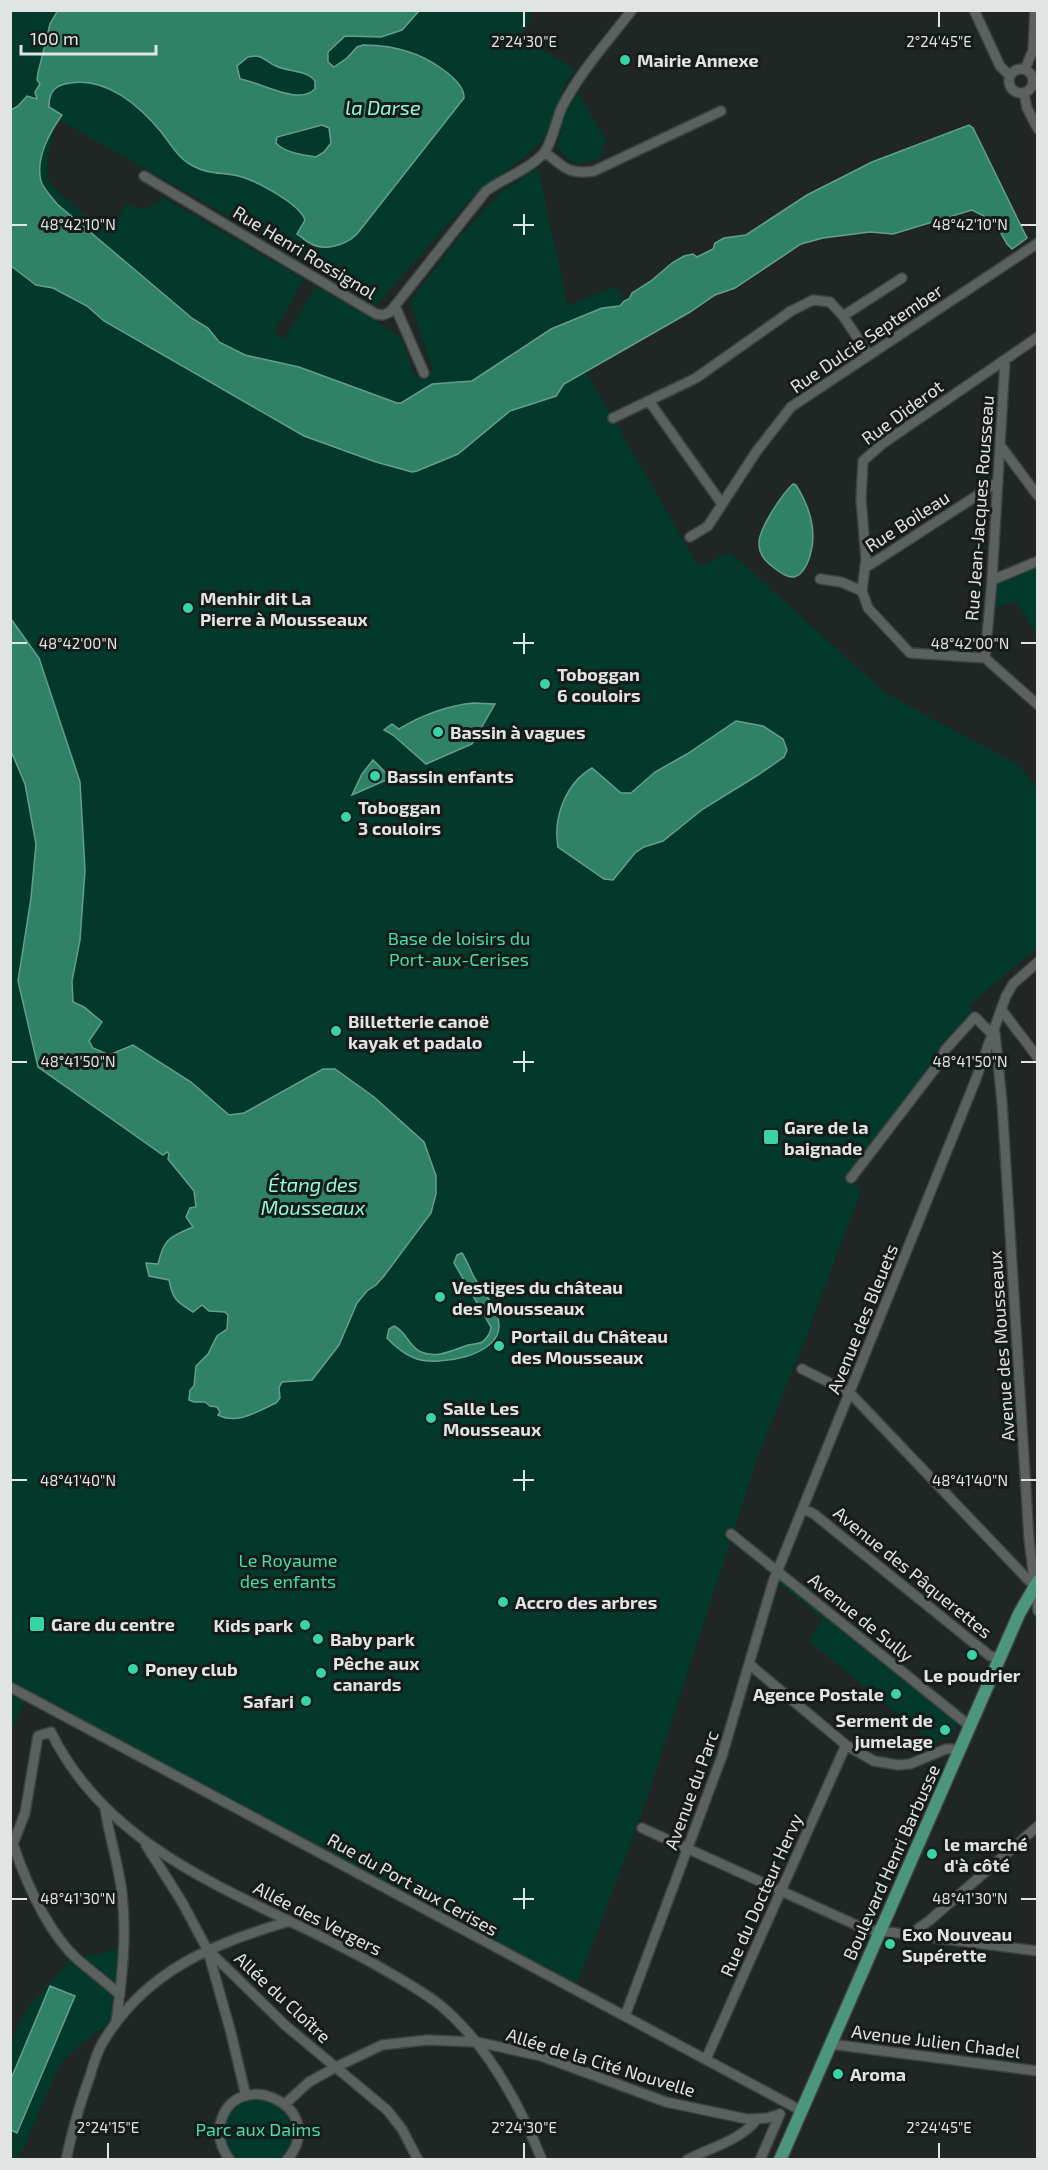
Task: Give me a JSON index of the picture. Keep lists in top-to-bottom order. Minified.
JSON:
{"streets":{"main road":["Boulevard Henri Barbusse"],"street":["Rue Henri Rossignol","Rue Dulcie September","Rue Diderot","Rue Jean-Jacques Rousseau","Rue Boileau","Avenue des Bleuets","Avenue des Mousseaux","Avenue des Pâquerettes","Avenue de Sully","Avenue du Parc","Rue du Port aux Cerises","Rue du Docteur Hervy","Allée des Vergers","Allée du Cloître","Avenue Julien Chadel","Allée de la Cité Nouvelle"]},"crossings":[["Rue Diderot","Rue Jean-Jacques Rousseau"],["Rue Diderot","Rue Boileau"],["Rue Jean-Jacques Rousseau","Rue Boileau"],["Avenue des Bleuets","Avenue des Mousseaux"],["Avenue des Bleuets","Avenue des Pâquerettes"],["Avenue des Bleuets","Avenue de Sully"],["Avenue des Bleuets","Avenue du Parc"],["Avenue des Mousseaux","Boulevard Henri Barbusse"],["Avenue des Pâquerettes","Boulevard Henri Barbusse"],["Avenue de Sully","Avenue du Parc"],["Avenue de Sully","Boulevard Henri Barbusse"],["Avenue du Parc","Rue du Port aux Cerises"],["Boulevard Henri Barbusse","Rue du Port aux Cerises"],["Boulevard Henri Barbusse","Avenue Julien Chadel"],["Rue du Port aux Cerises","Rue du Docteur Hervy"],["Allée des Vergers","Allée du Cloître"],["Allée des Vergers","Allée de la Cité Nouvelle"],["Allée du Cloître","Allée de la Cité Nouvelle"]],"water":["la Darse","Étang des Mousseaux"],"parks":["Base de loisirs du Port-aux-Cerises","Le Royaume des enfants","Parc aux Daims"],"places":{"other":["Mairie Annexe","Menhir dit La Pierre à Mousseaux","Toboggan 6 couloirs","Bassin à vagues","Bassin enfants","Toboggan 3 couloirs","Billetterie canoë kayak et padalo","Vestiges du château des Mousseaux","Portail du Château des Mousseaux","Salle Les Mousseaux","Accro des arbres","Kids park","Baby park","Le poudrier","Poney club","Pêche aux canards","Agence Postale","Safari","Serment de jumelage","le marché d'à côté","Exo Nouveau Supérette","Aroma"],"transit":["Gare de la baignade","Gare du centre"]},"scale_bar":"100 m","coordinates":["2°24'30\"E","2°24'45\"E","48°42'10\"N","48°42'00\"N","48°41'50\"N","48°41'40\"N","48°41'30\"N","2°24'15\"E"]}
